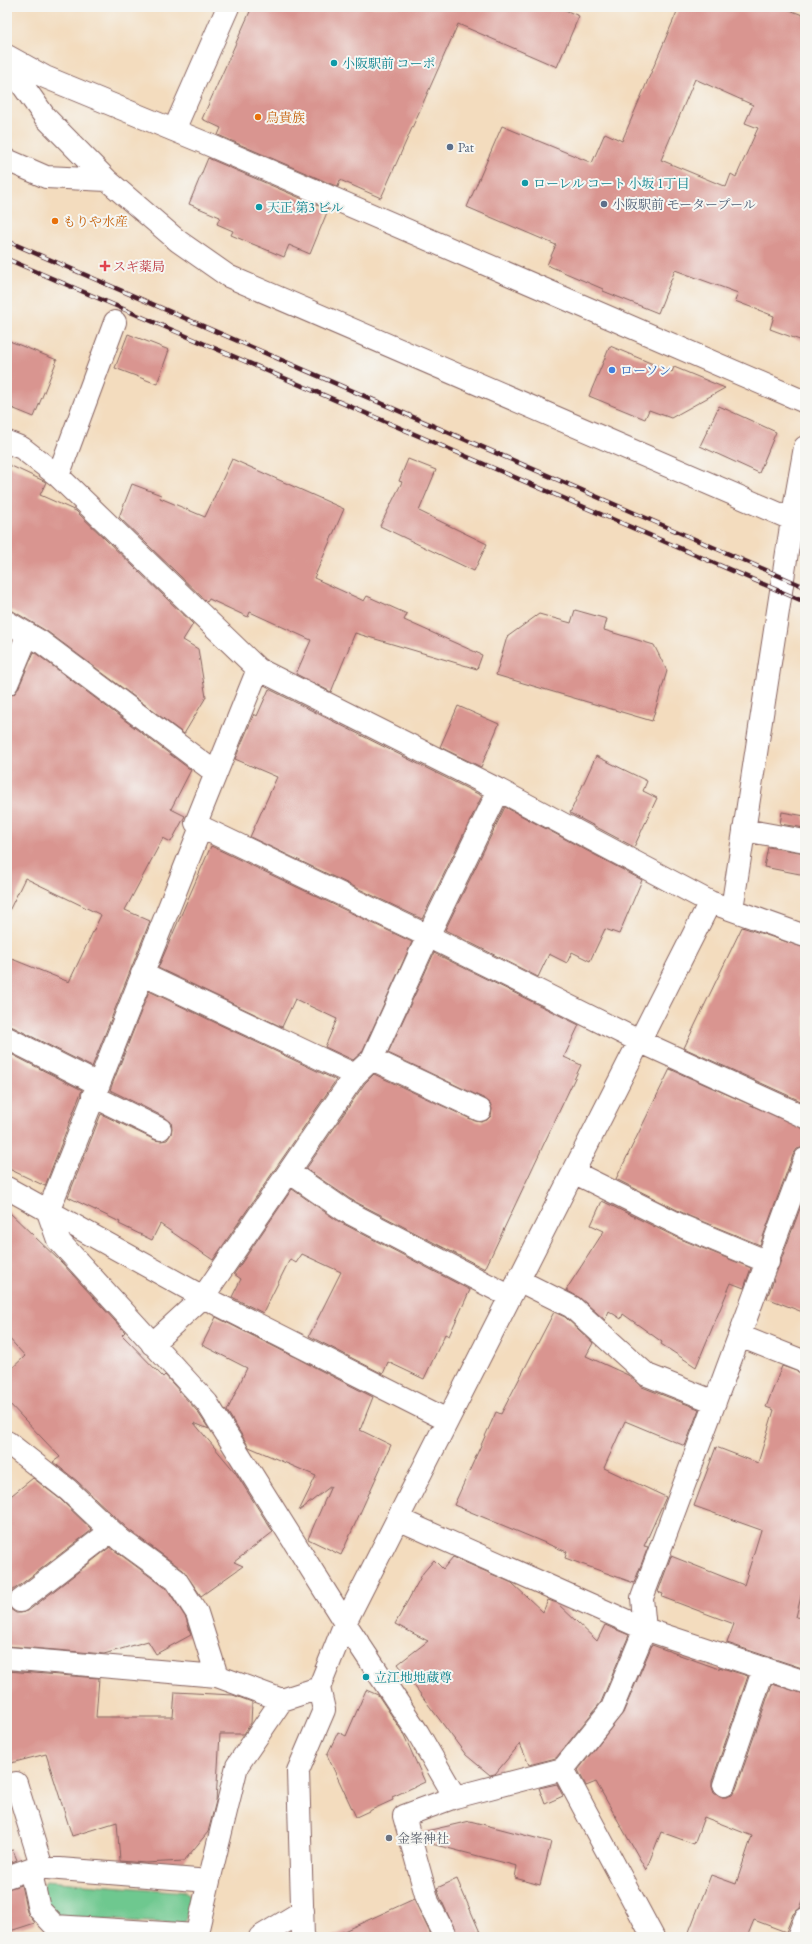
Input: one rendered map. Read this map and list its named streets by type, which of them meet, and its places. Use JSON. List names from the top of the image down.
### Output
{
  "places": {
    "other": [
      "小阪駅前 コーポ",
      "鳥貴族",
      "Pat",
      "ローレル コート 小坂 1丁目",
      "小阪駅前 モータープール",
      "天正 第3 ビル",
      "もりや水産",
      "ローソン",
      "立江地地蔵尊",
      "金峯神社"
    ],
    "health": ["スギ薬局"]
  }
}
